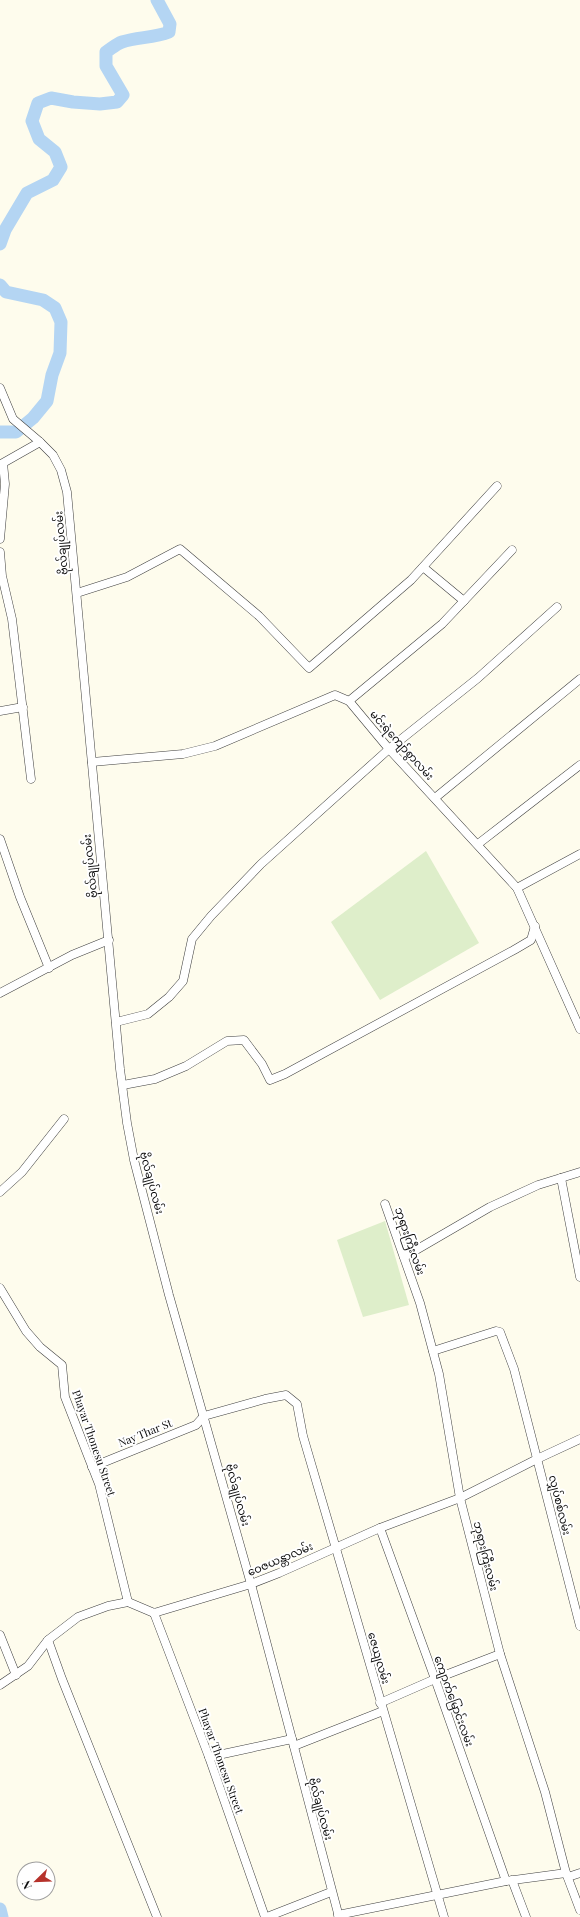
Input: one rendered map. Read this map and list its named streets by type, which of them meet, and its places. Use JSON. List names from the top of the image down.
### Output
{
  "streets": {
    "street": [
      "ဗိုလ်ချုပ်လမ်း",
      "မင်းရဲကျော်စွာလမ်း",
      "ဘုရားကြီးလမ်း",
      "Nay Thar St",
      "Phayar Thonesu Street",
      "လျှပ်စစ်လမ်း",
      "ဝေဇယန္တာလမ်း",
      "ဇေယျလမ်း",
      "ကျောက်မြောင်းလမ်း"
    ]
  },
  "crossings": [
    ["ဗိုလ်ချုပ်လမ်း", "Nay Thar St"],
    ["ဗိုလ်ချုပ်လမ်း", "ဝေဇယန္တာလမ်း"],
    ["ဗိုလ်ချုပ်လမ်း", "ဇေယျလမ်း"],
    ["ဘုရားကြီးလမ်း", "လျှပ်စစ်လမ်း"],
    ["ဘုရားကြီးလမ်း", "ဝေဇယန္တာလမ်း"],
    ["Nay Thar St", "Phayar Thonesu Street"],
    ["Nay Thar St", "ဇေယျလမ်း"],
    ["Phayar Thonesu Street", "ဝေဇယန္တာလမ်း"],
    ["လျှပ်စစ်လမ်း", "ဝေဇယန္တာလမ်း"],
    ["ဝေဇယန္တာလမ်း", "ဇေယျလမ်း"],
    ["ဝေဇယန္တာလမ်း", "ကျောက်မြောင်းလမ်း"]
  ],
  "north": "bottom left"
}
